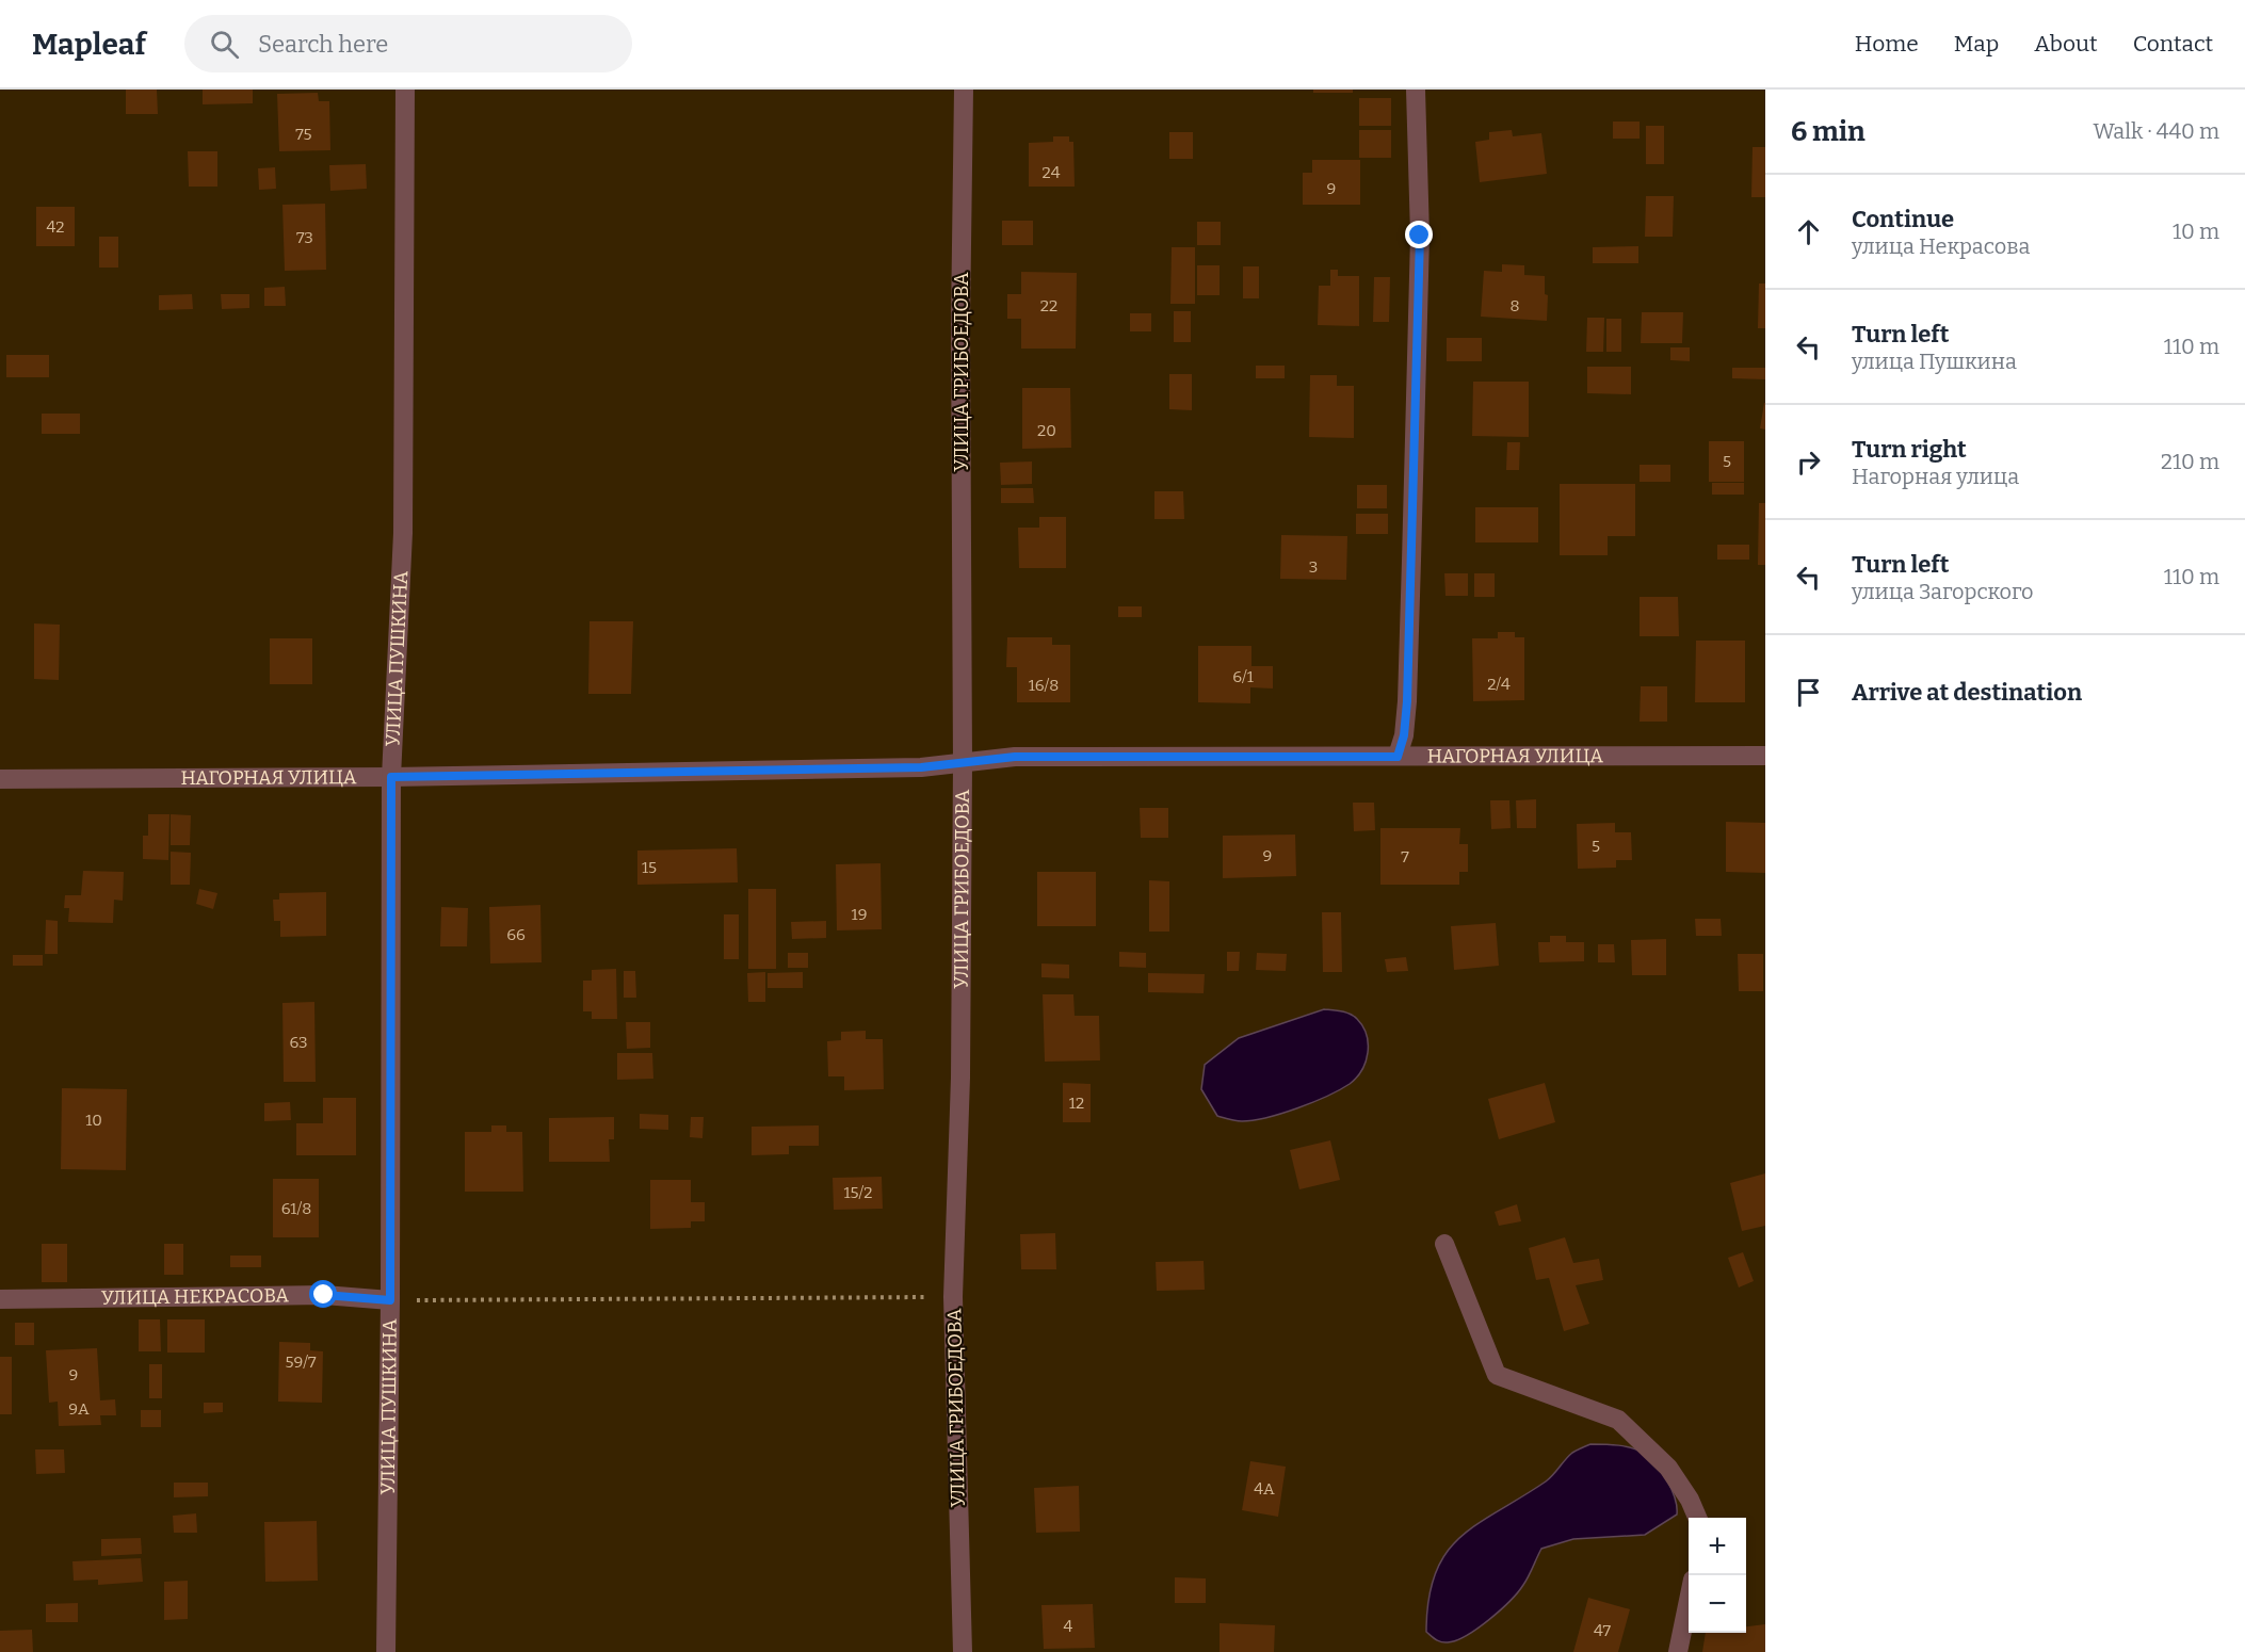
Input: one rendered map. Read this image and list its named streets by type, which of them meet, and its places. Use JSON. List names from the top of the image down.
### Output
{
  "streets": {
    "street": [
      "УЛИЦА ГРИБОЕДОВА",
      "УЛИЦА ПУШКИНА",
      "НАГОРНАЯ УЛИЦА",
      "УЛИЦА НЕКРАСОВА"
    ]
  },
  "crossings": [
    ["УЛИЦА ГРИБОЕДОВА", "НАГОРНАЯ УЛИЦА"],
    ["УЛИЦА ПУШКИНА", "НАГОРНАЯ УЛИЦА"],
    ["УЛИЦА ПУШКИНА", "УЛИЦА НЕКРАСОВА"]
  ],
  "house_numbers": [
    "75",
    "24",
    "9",
    "42",
    "73",
    "22",
    "8",
    "20",
    "5",
    "3",
    "6/1",
    "2/4",
    "16/8",
    "5",
    "9",
    "7",
    "15",
    "19",
    "66",
    "63",
    "12",
    "10",
    "15/2",
    "61/8",
    "59/7",
    "9",
    "9А",
    "4А",
    "4",
    "47"
  ],
  "page": {
    "header": "Mapleaf",
    "search": "Search here",
    "nav": [
      "Home",
      "Map",
      "About",
      "Contact"
    ],
    "heading": ["6 min", "Walk · 440 m"],
    "list": [
      ["Continue", "улица Некрасова", "10 m"],
      ["Turn left", "улица Пушкина", "110 m"],
      ["Turn right", "Нагорная улица", "210 m"],
      ["Turn left", "улица Загорского", "110 m"],
      "Arrive at destination"
    ],
    "map_buttons": ["+", "−"]
  }
}
